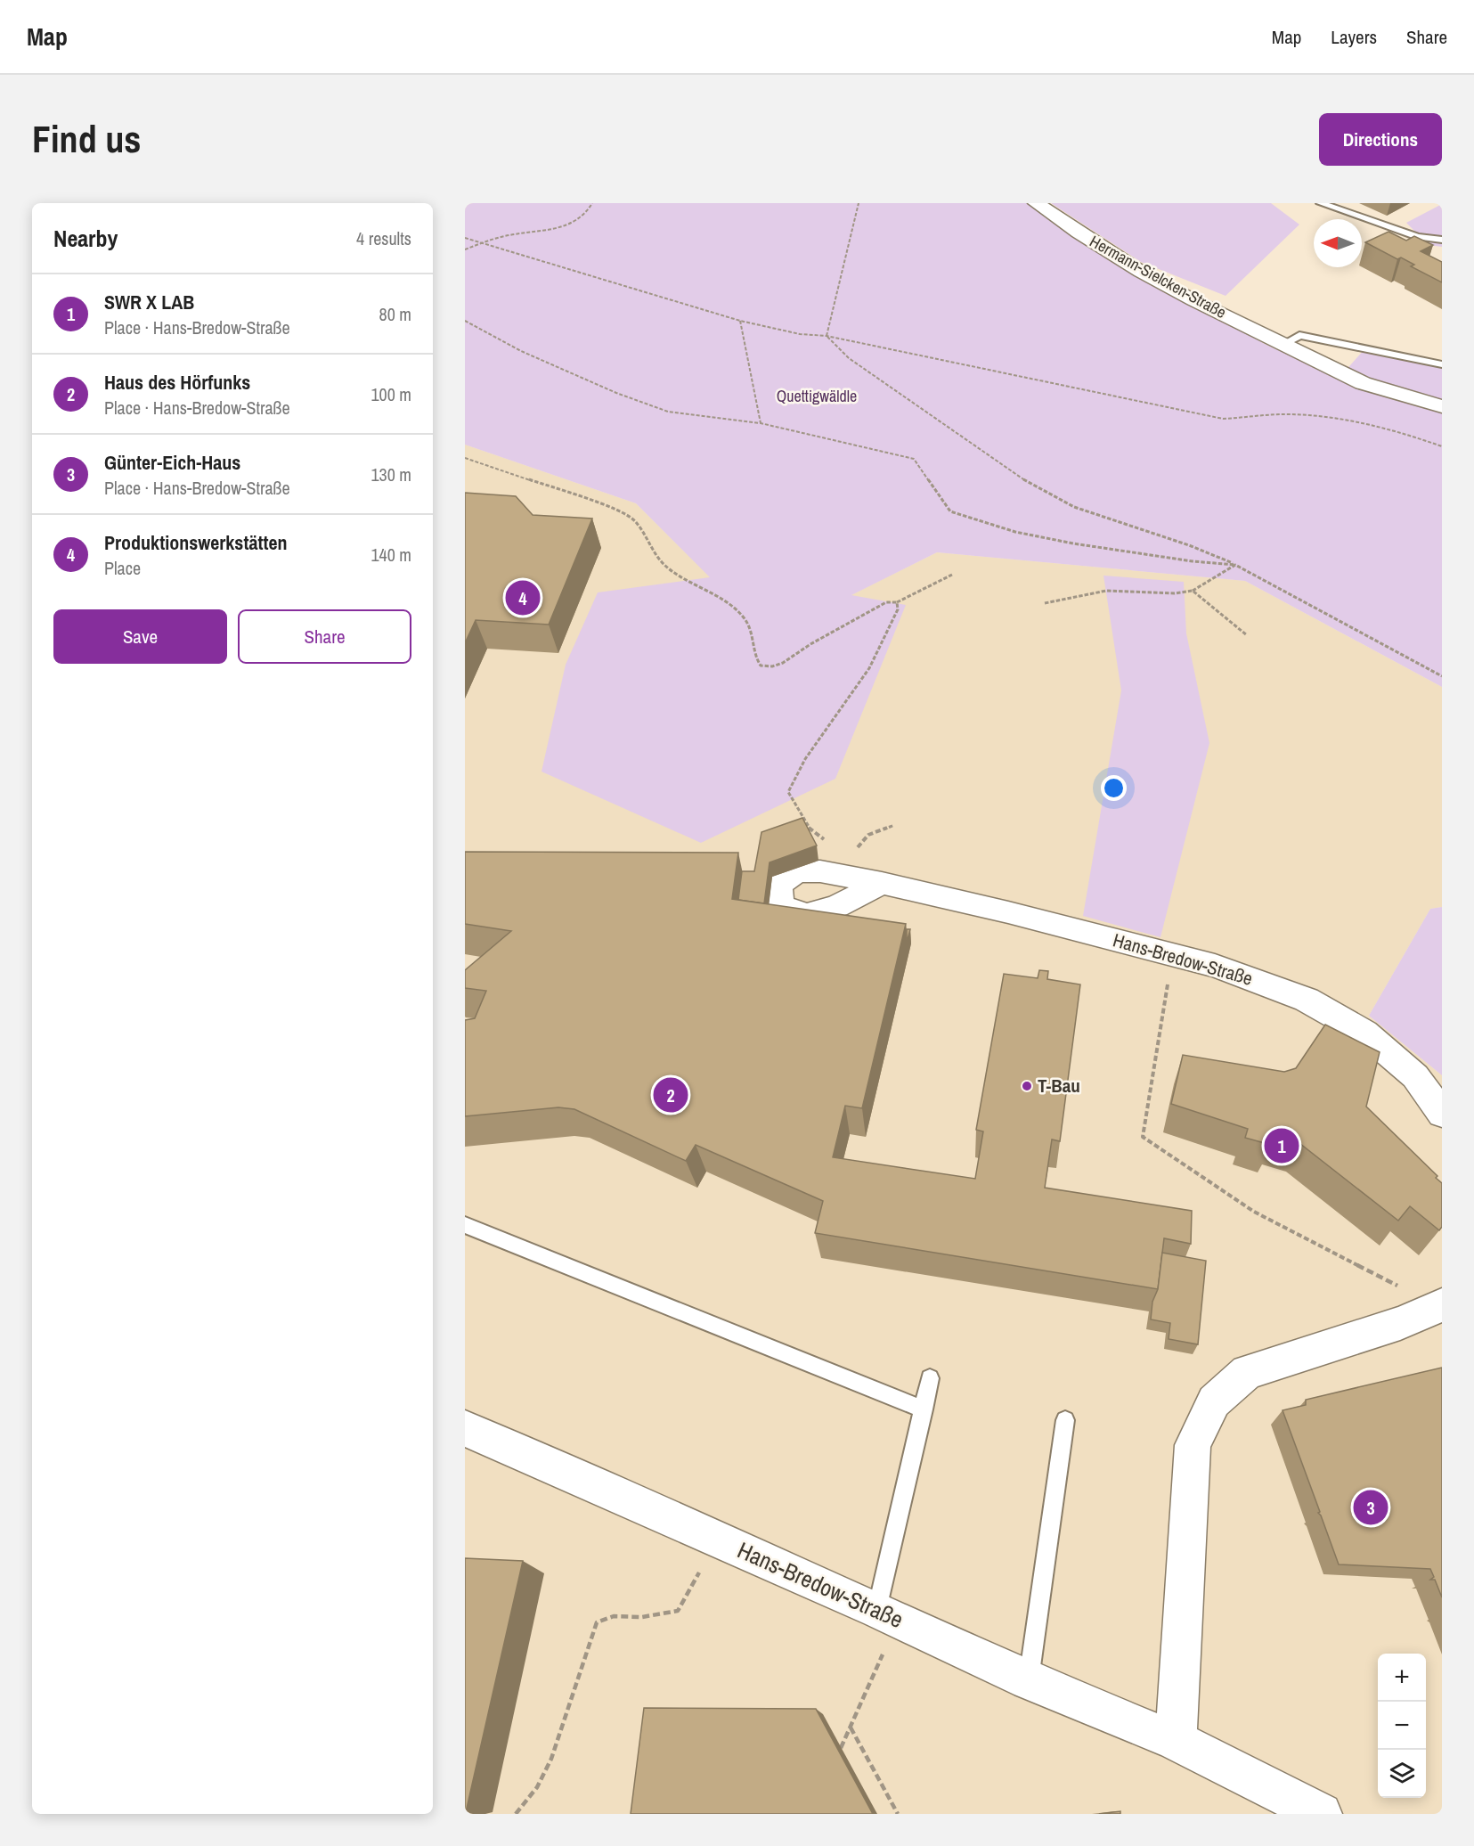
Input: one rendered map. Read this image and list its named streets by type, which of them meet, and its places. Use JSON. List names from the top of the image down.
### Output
{
  "streets": {
    "street": ["Hermann-Sielcken-Straße", "Hans-Bredow-Straße"]
  },
  "parks": ["Quettigwäldle"],
  "places": ["T-Bau"],
  "north": "left",
  "page": {
    "header": "Map",
    "nav": ["Map", "Layers", "Share"],
    "buttons": [
      "Directions",
      ["Save", "Share"]
    ],
    "title": "Find us",
    "heading": ["Nearby", "4 results"],
    "list": [
      {
        "mark": "1",
        "name": "SWR X LAB",
        "note": "Place · Hans-Bredow-Straße",
        "value": "80 m"
      },
      {
        "mark": "2",
        "name": "Haus des Hörfunks",
        "note": "Place · Hans-Bredow-Straße",
        "value": "100 m"
      },
      {
        "mark": "3",
        "name": "Günter-Eich-Haus",
        "note": "Place · Hans-Bredow-Straße",
        "value": "130 m"
      },
      {
        "mark": "4",
        "name": "Produktionswerkstätten",
        "note": "Place",
        "value": "140 m"
      }
    ],
    "pins": [
      "4",
      "2",
      "1",
      "3"
    ],
    "map_buttons": ["+", "−"]
  }
}
